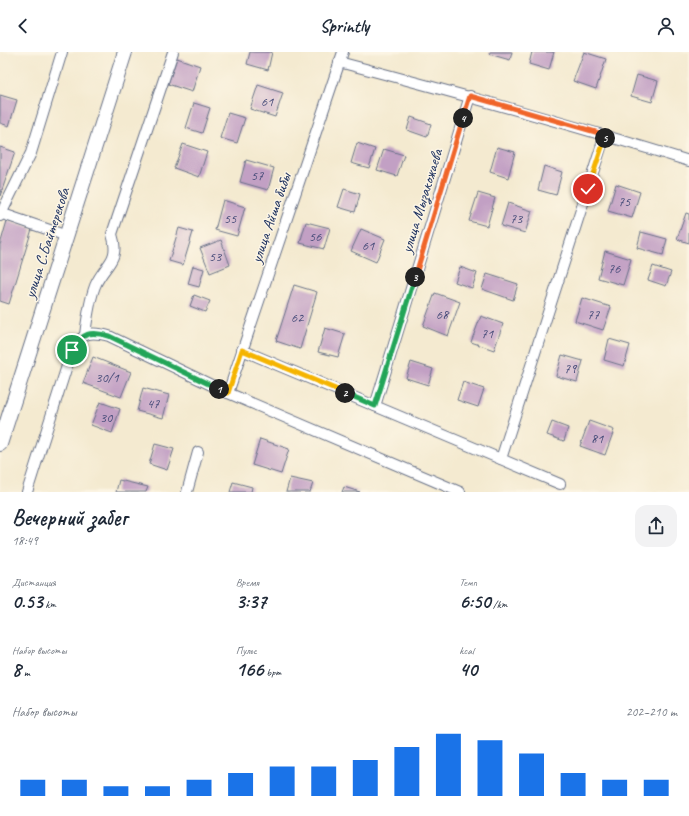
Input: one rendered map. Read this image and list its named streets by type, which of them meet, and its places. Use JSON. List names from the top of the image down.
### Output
{
  "streets": {
    "main road": ["улица С.Байтерекова"],
    "street": ["улица Мызакожаева", "улица Айша бибы"]
  },
  "house_numbers": [
    "61",
    "57",
    "75",
    "55",
    "73",
    "56",
    "61",
    "53",
    "76",
    "68",
    "77",
    "62",
    "71",
    "79",
    "30/1",
    "47",
    "30",
    "81"
  ],
  "page": {
    "header": "Sprintly",
    "pins": [
      "4",
      "5",
      "3",
      "1",
      "2"
    ],
    "heading": ["Вечерний забег", "18:49"],
    "stats": [
      ["Дистанция", "0.53 km"],
      ["Время", "3:37"],
      ["Темп", "6:50 /km"],
      ["Набор высоты", "8 m"],
      ["Пульс", "166 bpm"],
      ["kcal", "40"]
    ],
    "chart": ["Набор высоты", "202–210 m"]
  }
}
